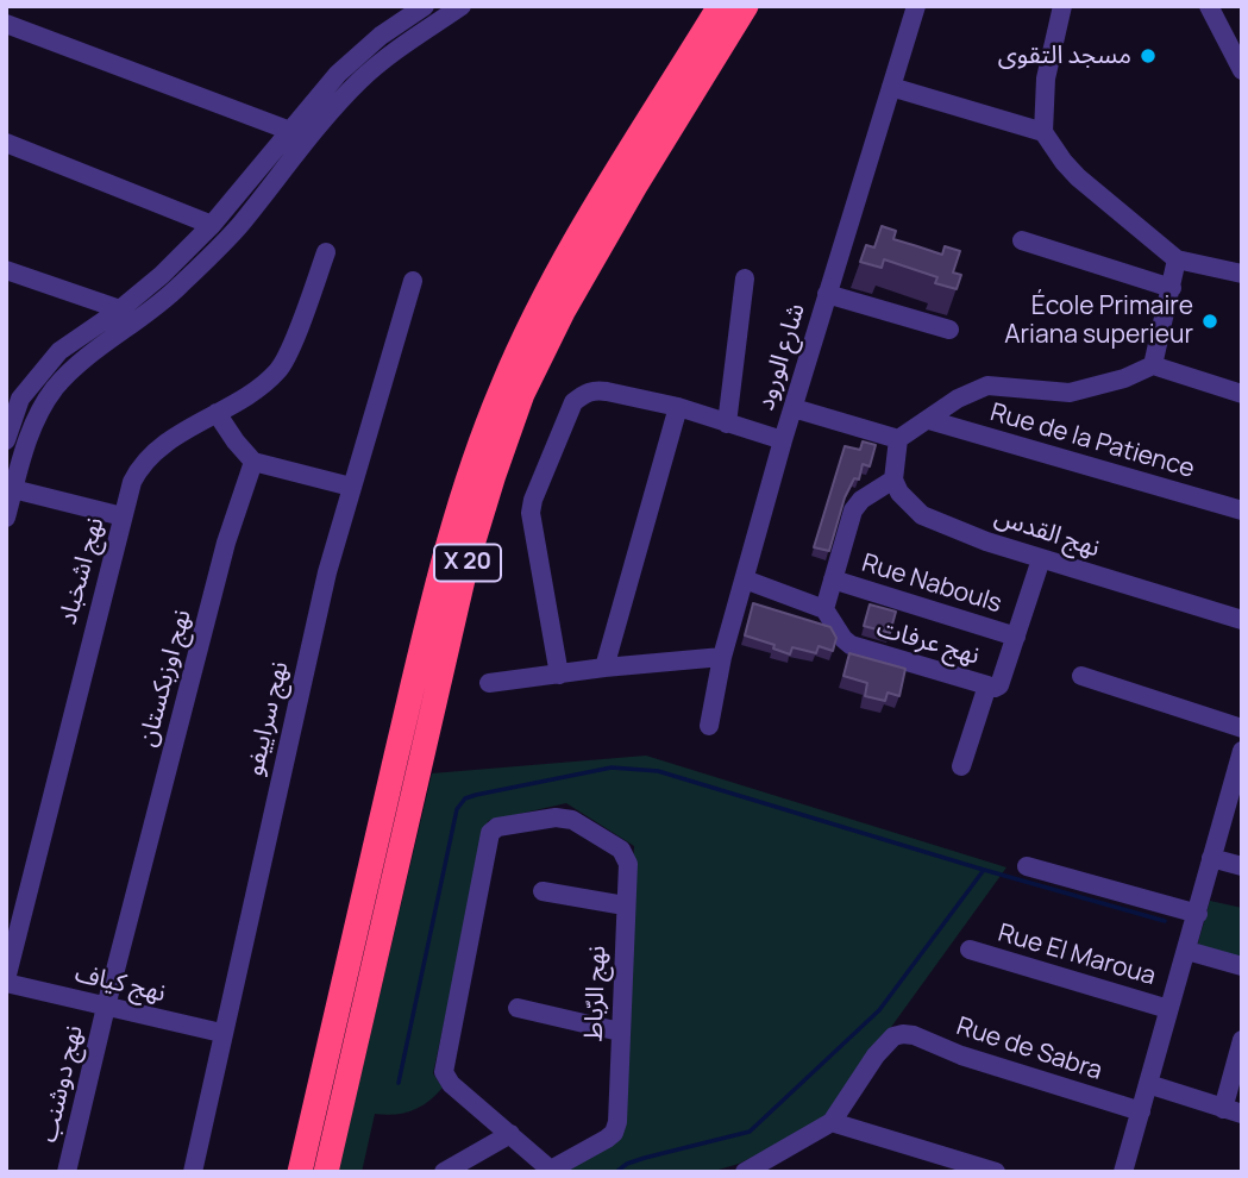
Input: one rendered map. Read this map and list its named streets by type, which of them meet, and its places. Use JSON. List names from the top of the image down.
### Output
{
  "streets": {
    "highway": ["X 20"],
    "street": [
      "شارع الورود",
      "Rue de la Patience",
      "نهج القدس",
      "نهج اشخباد",
      "Rue Nabouls",
      "نهج عرفات",
      "نهج اوزبكستان",
      "نهج سراييفو",
      "Rue El Maroua",
      "نهج كياف",
      "نهج الرّباط",
      "Rue de Sabra",
      "نهج دوشنب"
    ]
  },
  "crossings": [
    ["نهج اشخباد", "نهج كياف"],
    ["نهج اوزبكستان", "نهج كياف"],
    ["نهج اوزبكستان", "نهج دوشنب"],
    ["نهج سراييفو", "نهج كياف"],
    ["نهج كياف", "نهج دوشنب"]
  ],
  "places": ["مسجد التقوى", "École Primaire Ariana superieur"]
}
